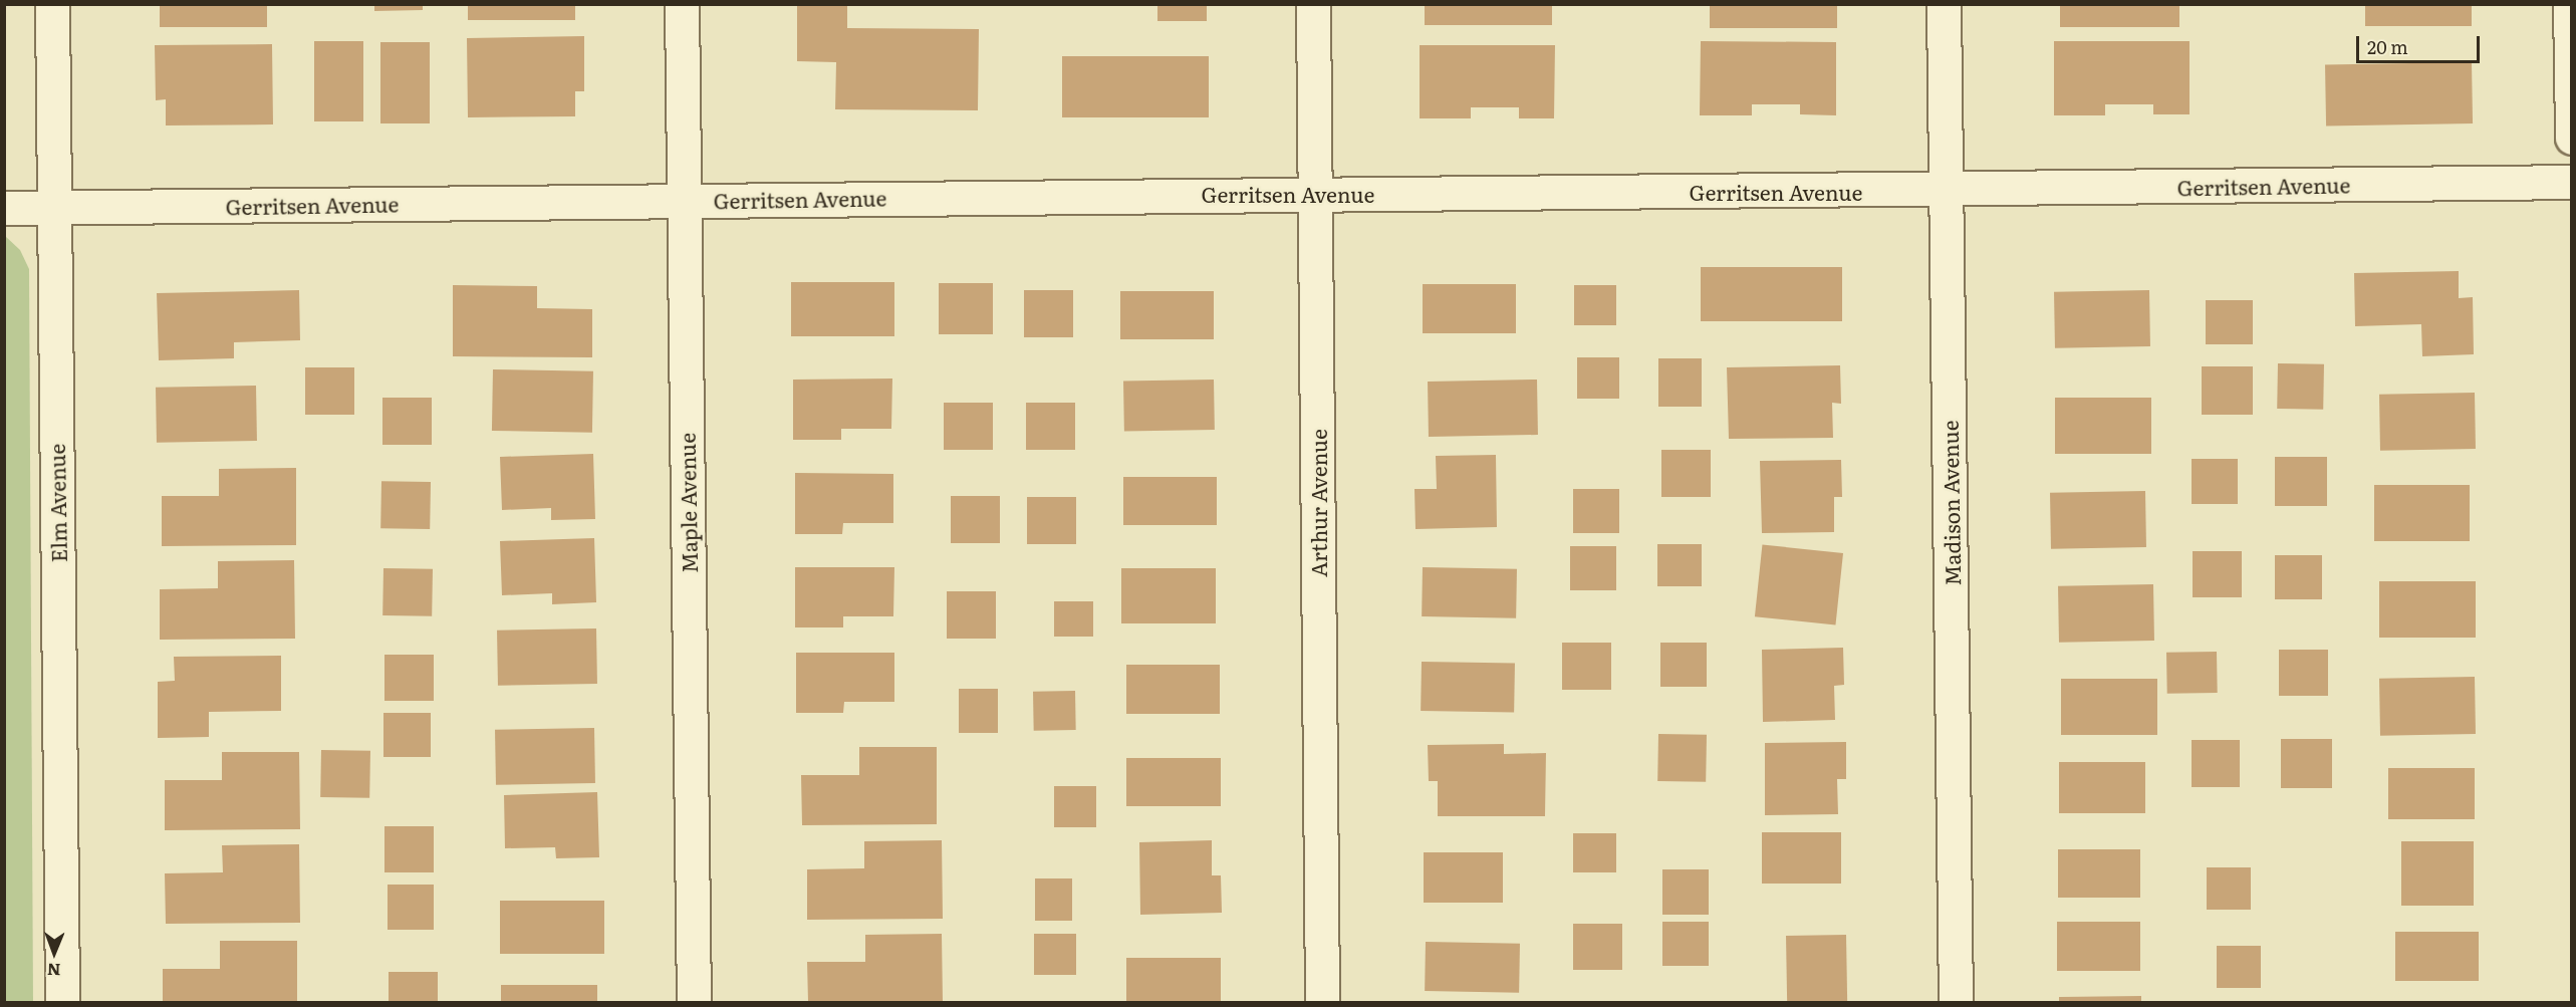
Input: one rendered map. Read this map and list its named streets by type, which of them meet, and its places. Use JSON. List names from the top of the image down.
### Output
{
  "streets": {
    "street": [
      "Gerritsen Avenue",
      "Elm Avenue",
      "Maple Avenue",
      "Arthur Avenue",
      "Madison Avenue"
    ]
  },
  "crossings": [
    ["Gerritsen Avenue", "Elm Avenue"],
    ["Gerritsen Avenue", "Maple Avenue"],
    ["Gerritsen Avenue", "Arthur Avenue"],
    ["Gerritsen Avenue", "Madison Avenue"]
  ],
  "scale_bar": "20 m",
  "north": "bottom"
}
